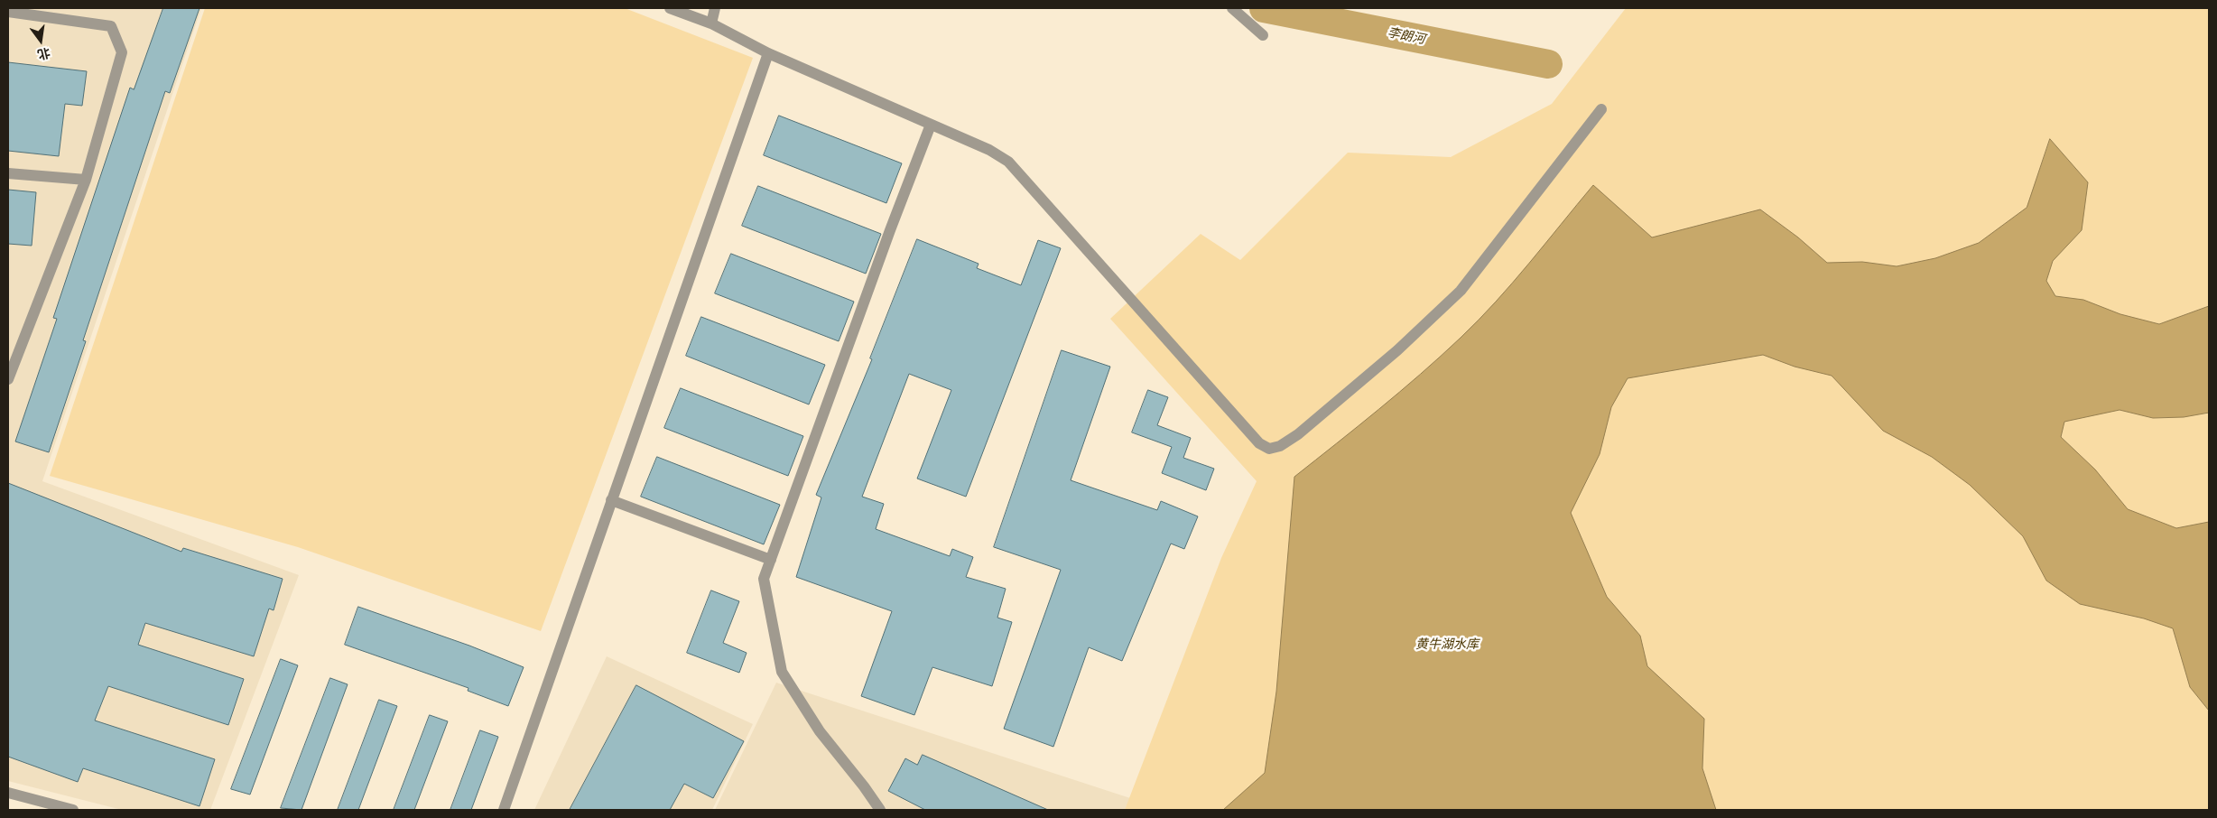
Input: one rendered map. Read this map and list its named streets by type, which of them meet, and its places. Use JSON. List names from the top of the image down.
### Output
{
  "water": ["李朗河", "黄牛湖水库"],
  "north": "bottom"
}
